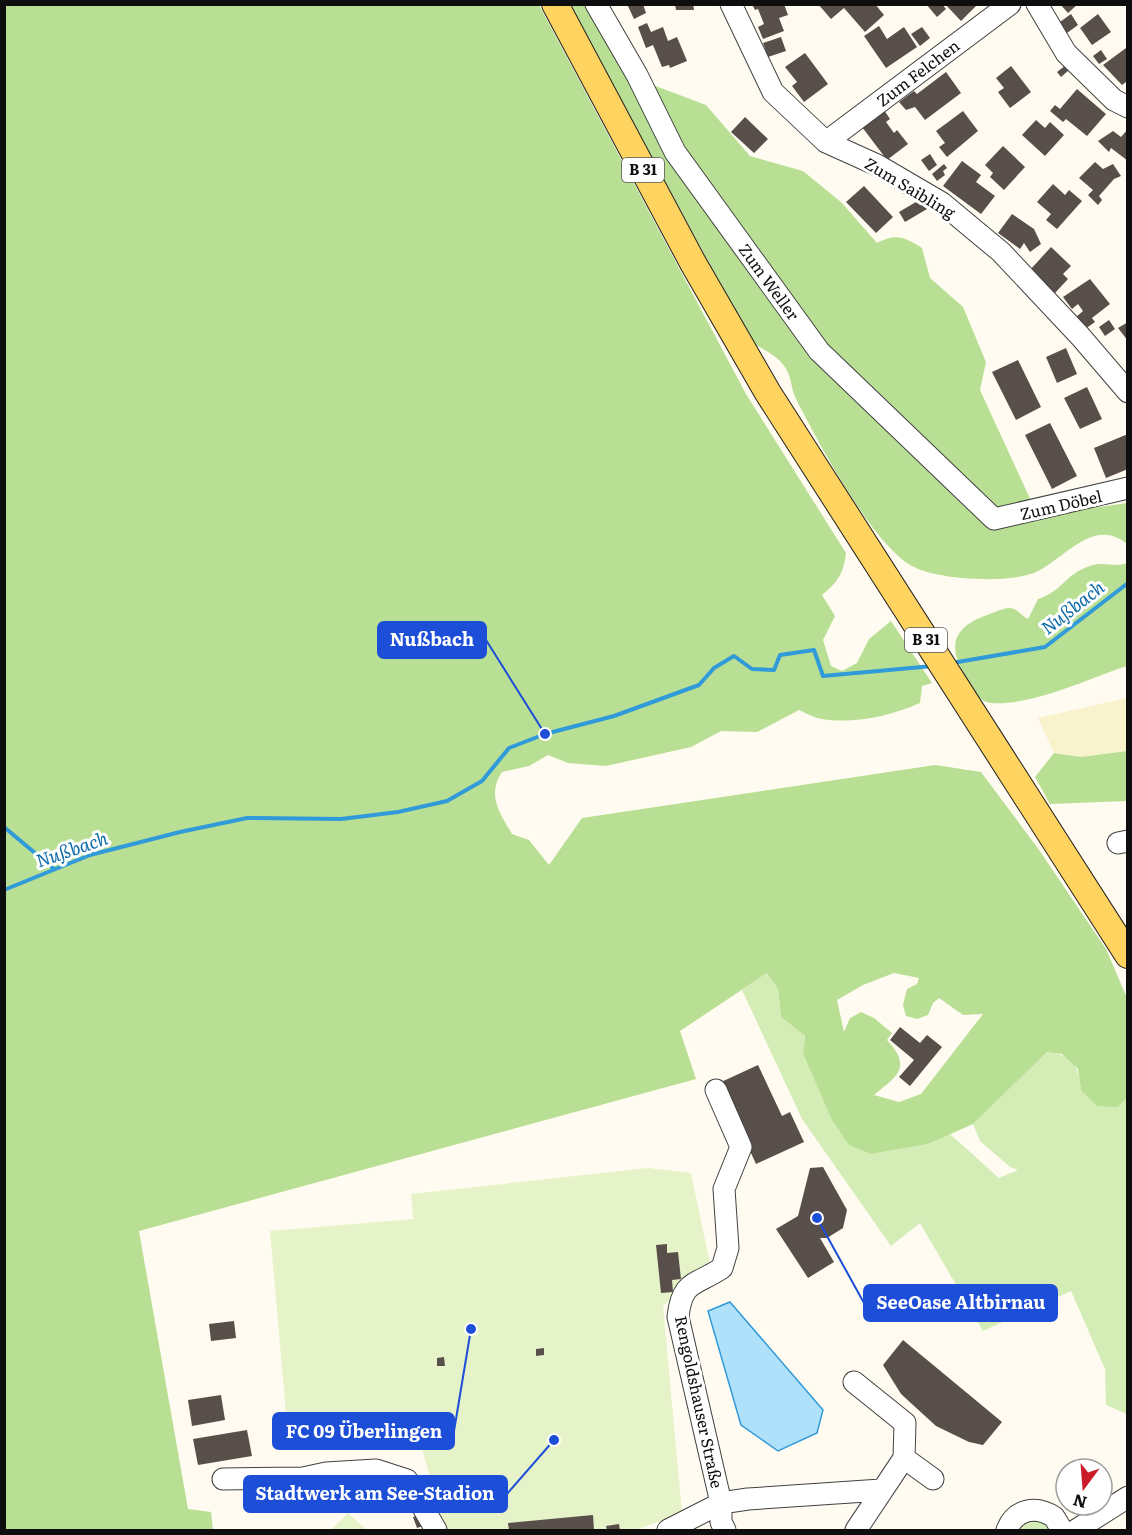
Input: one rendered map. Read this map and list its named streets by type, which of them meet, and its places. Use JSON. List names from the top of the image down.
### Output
{
  "streets": {
    "main road": ["B 31"],
    "street": [
      "Zum Felchen",
      "Zum Saibling",
      "Zum Weller",
      "Zum Döbel",
      "Rengoldshauser Straße"
    ]
  },
  "crossings": [
    ["Zum Felchen", "Zum Saibling"],
    ["Zum Weller", "Zum Döbel"]
  ],
  "water": ["Nußbach"],
  "places": [
    "Nußbach",
    "SeeOase Altbirnau",
    "FC 09 Überlingen",
    "Stadtwerk am See-Stadion"
  ],
  "north": "bottom"
}
